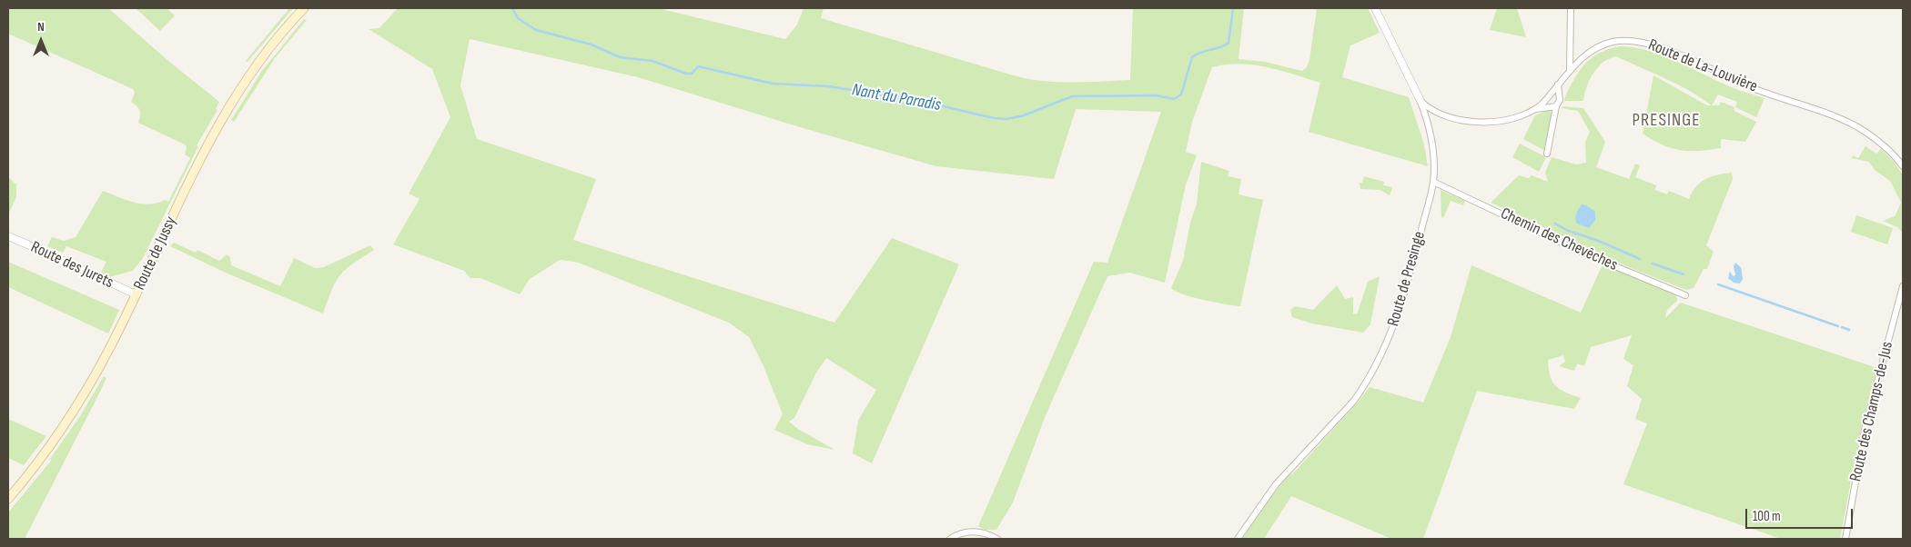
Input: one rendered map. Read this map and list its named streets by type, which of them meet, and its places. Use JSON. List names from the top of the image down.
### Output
{
  "streets": {
    "main road": ["Route de Jussy"],
    "street": [
      "Route de La-Louvière",
      "Chemin des Chevêches",
      "Route des Jurets",
      "Route de Presinge",
      "Route des Champs-de-Jus"
    ]
  },
  "crossings": [
    ["Route de La-Louvière", "Route de Presinge"],
    ["Chemin des Chevêches", "Route de Presinge"],
    ["Route de Jussy", "Route des Jurets"]
  ],
  "districts": ["PRESINGE"],
  "water": ["Nant du Paradis"],
  "scale_bar": "100 m",
  "north": "top"
}
